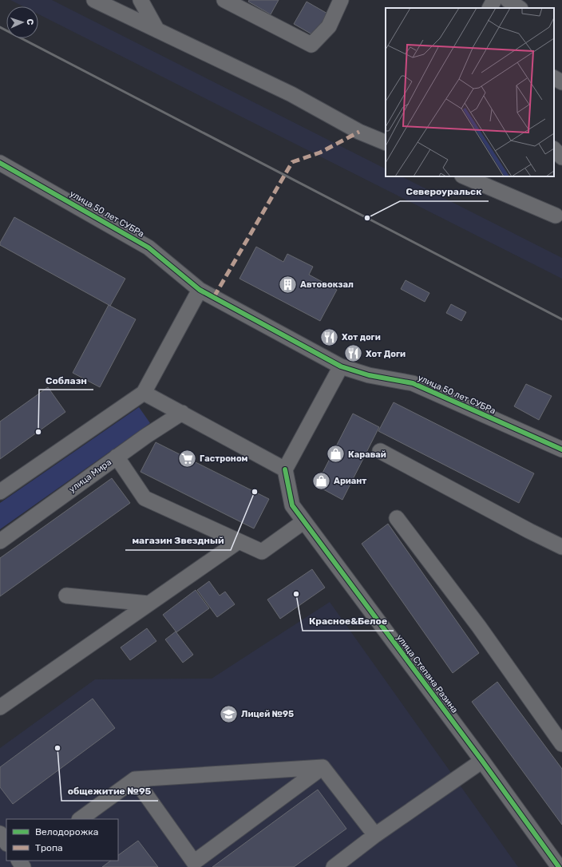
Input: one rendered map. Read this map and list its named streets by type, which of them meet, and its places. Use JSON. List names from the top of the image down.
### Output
{
  "streets": {
    "street": ["улица 50 лет СУБРа", "улица Мира", "улица Степана Разина"]
  },
  "places": {
    "other": [
      "Североуральск",
      "Соблазн",
      "магазин Звездный",
      "Красное&Белое",
      "общежитие №95"
    ],
    "building": ["Автовокзал"],
    "restaurant": ["Хот доги", "Хот Доги"],
    "shop": ["Каравай", "Ариант"],
    "supermarket": ["Гастроном"],
    "school or university": ["Лицей №95"]
  },
  "legend": ["Велодорожка", "Тропа"],
  "north": "right"
}
